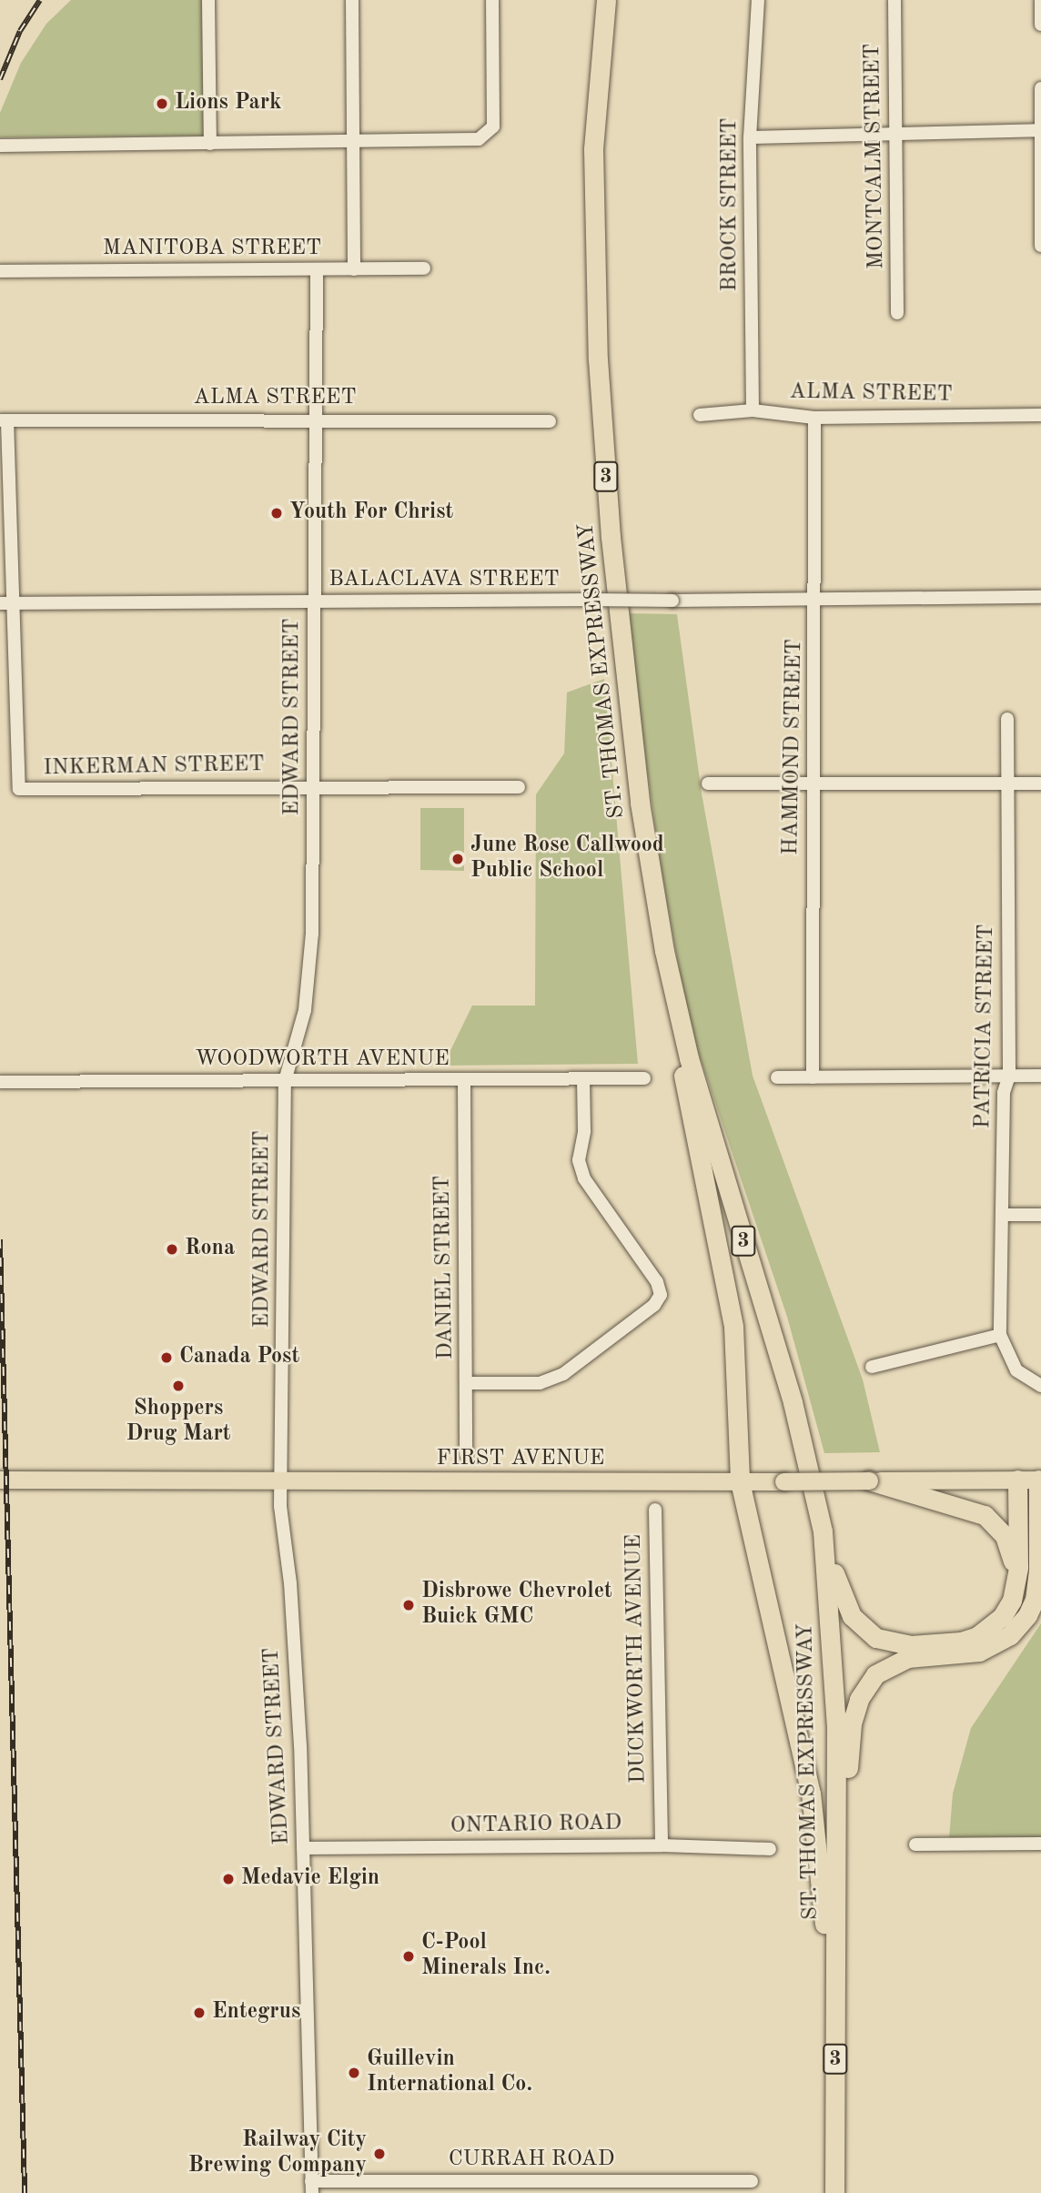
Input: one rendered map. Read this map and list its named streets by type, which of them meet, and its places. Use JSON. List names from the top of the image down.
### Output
{
  "streets": {
    "highway": ["3", "ST. THOMAS EXPRESSWAY"],
    "main road": ["FIRST AVENUE"],
    "street": [
      "MONTCALM STREET",
      "BROCK STREET",
      "MANITOBA STREET",
      "ALMA STREET",
      "BALACLAVA STREET",
      "EDWARD STREET",
      "HAMMOND STREET",
      "INKERMAN STREET",
      "PATRICIA STREET",
      "WOODWORTH AVENUE",
      "DANIEL STREET",
      "DUCKWORTH AVENUE",
      "ONTARIO ROAD",
      "CURRAH ROAD"
    ]
  },
  "crossings": [
    ["BROCK STREET", "ALMA STREET"],
    ["MANITOBA STREET", "EDWARD STREET"],
    ["ALMA STREET", "EDWARD STREET"],
    ["ALMA STREET", "HAMMOND STREET"],
    ["BALACLAVA STREET", "EDWARD STREET"],
    ["BALACLAVA STREET", "HAMMOND STREET"],
    ["BALACLAVA STREET", "INKERMAN STREET"],
    ["EDWARD STREET", "INKERMAN STREET"],
    ["EDWARD STREET", "WOODWORTH AVENUE"],
    ["EDWARD STREET", "FIRST AVENUE"],
    ["EDWARD STREET", "ONTARIO ROAD"],
    ["EDWARD STREET", "CURRAH ROAD"],
    ["WOODWORTH AVENUE", "DANIEL STREET"],
    ["DUCKWORTH AVENUE", "ONTARIO ROAD"]
  ],
  "places": [
    "Lions Park",
    "Youth For Christ",
    "June Rose Callwood Public School",
    "Rona",
    "Canada Post",
    "Shoppers Drug Mart",
    "Disbrowe Chevrolet Buick GMC",
    "Medavie Elgin",
    "C-Pool Minerals Inc.",
    "Entegrus",
    "Guillevin International Co.",
    "Railway City Brewing Company"
  ]
}
